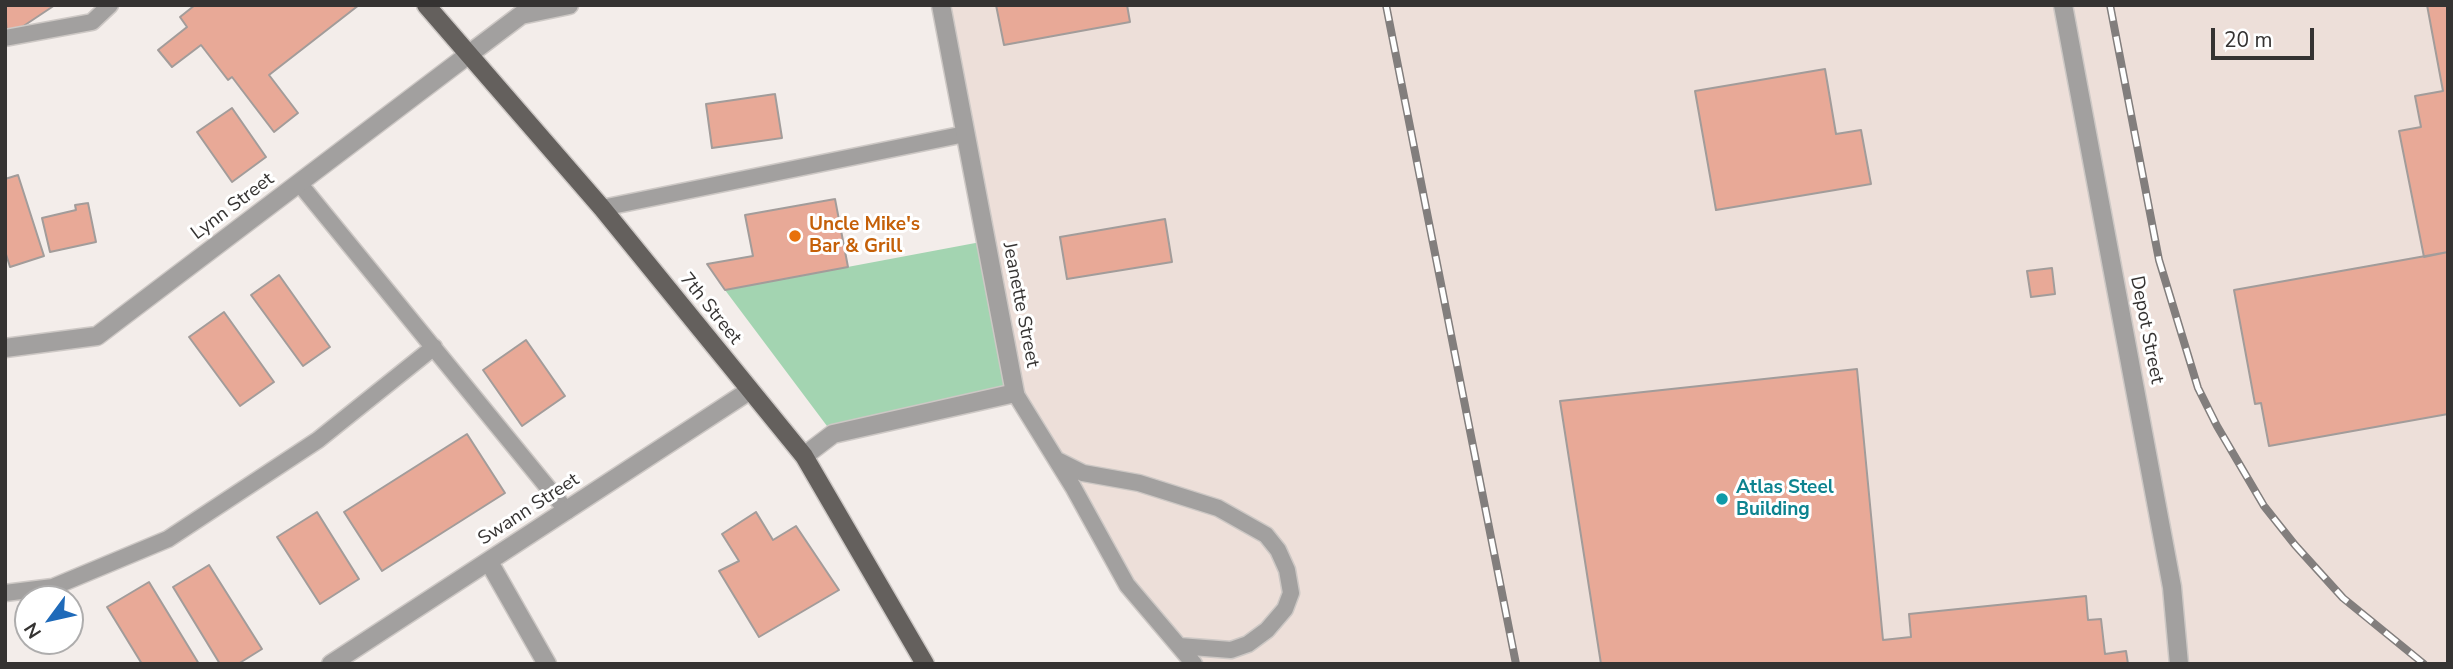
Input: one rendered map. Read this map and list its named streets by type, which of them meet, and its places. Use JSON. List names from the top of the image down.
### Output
{
  "streets": {
    "main road": ["7th Street"],
    "street": [
      "Lynn Street",
      "Jeanette Street",
      "Depot Street",
      "Swann Street"
    ]
  },
  "crossings": [
    ["Lynn Street", "7th Street"],
    ["Jeanette Street", "7th Street"],
    ["7th Street", "Swann Street"]
  ],
  "places": ["Uncle Mike's Bar & Grill", "Atlas Steel Building"],
  "scale_bar": "20 m",
  "north": "bottom left"
}
